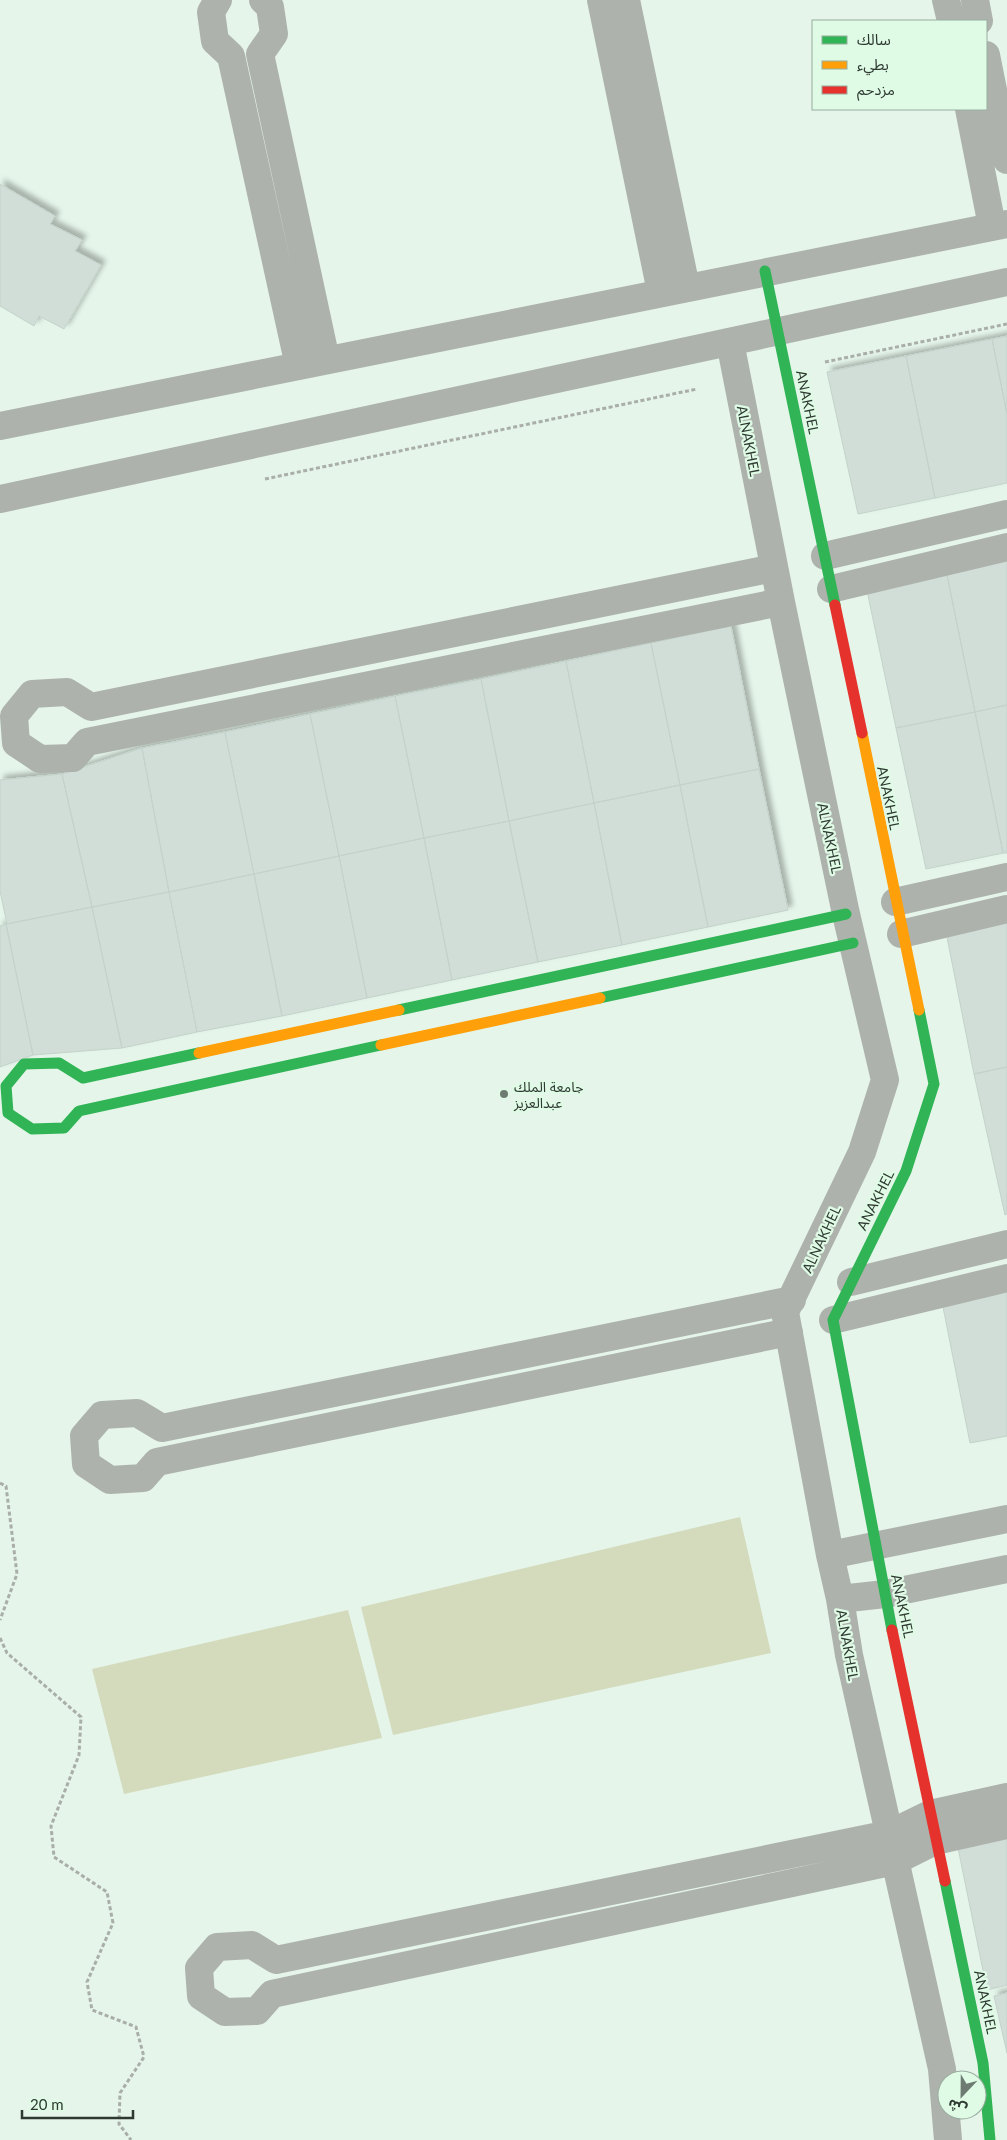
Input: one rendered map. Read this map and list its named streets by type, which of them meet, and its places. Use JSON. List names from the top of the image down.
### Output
{
  "streets": {
    "street": ["ANAKHEL", "ALNAKHEL"]
  },
  "places": ["جامعة الملك عبدالعزيز"],
  "legend": ["سالك", "بطيء", "مزدحم"],
  "scale_bar": "20 m",
  "north": "bottom"
}
